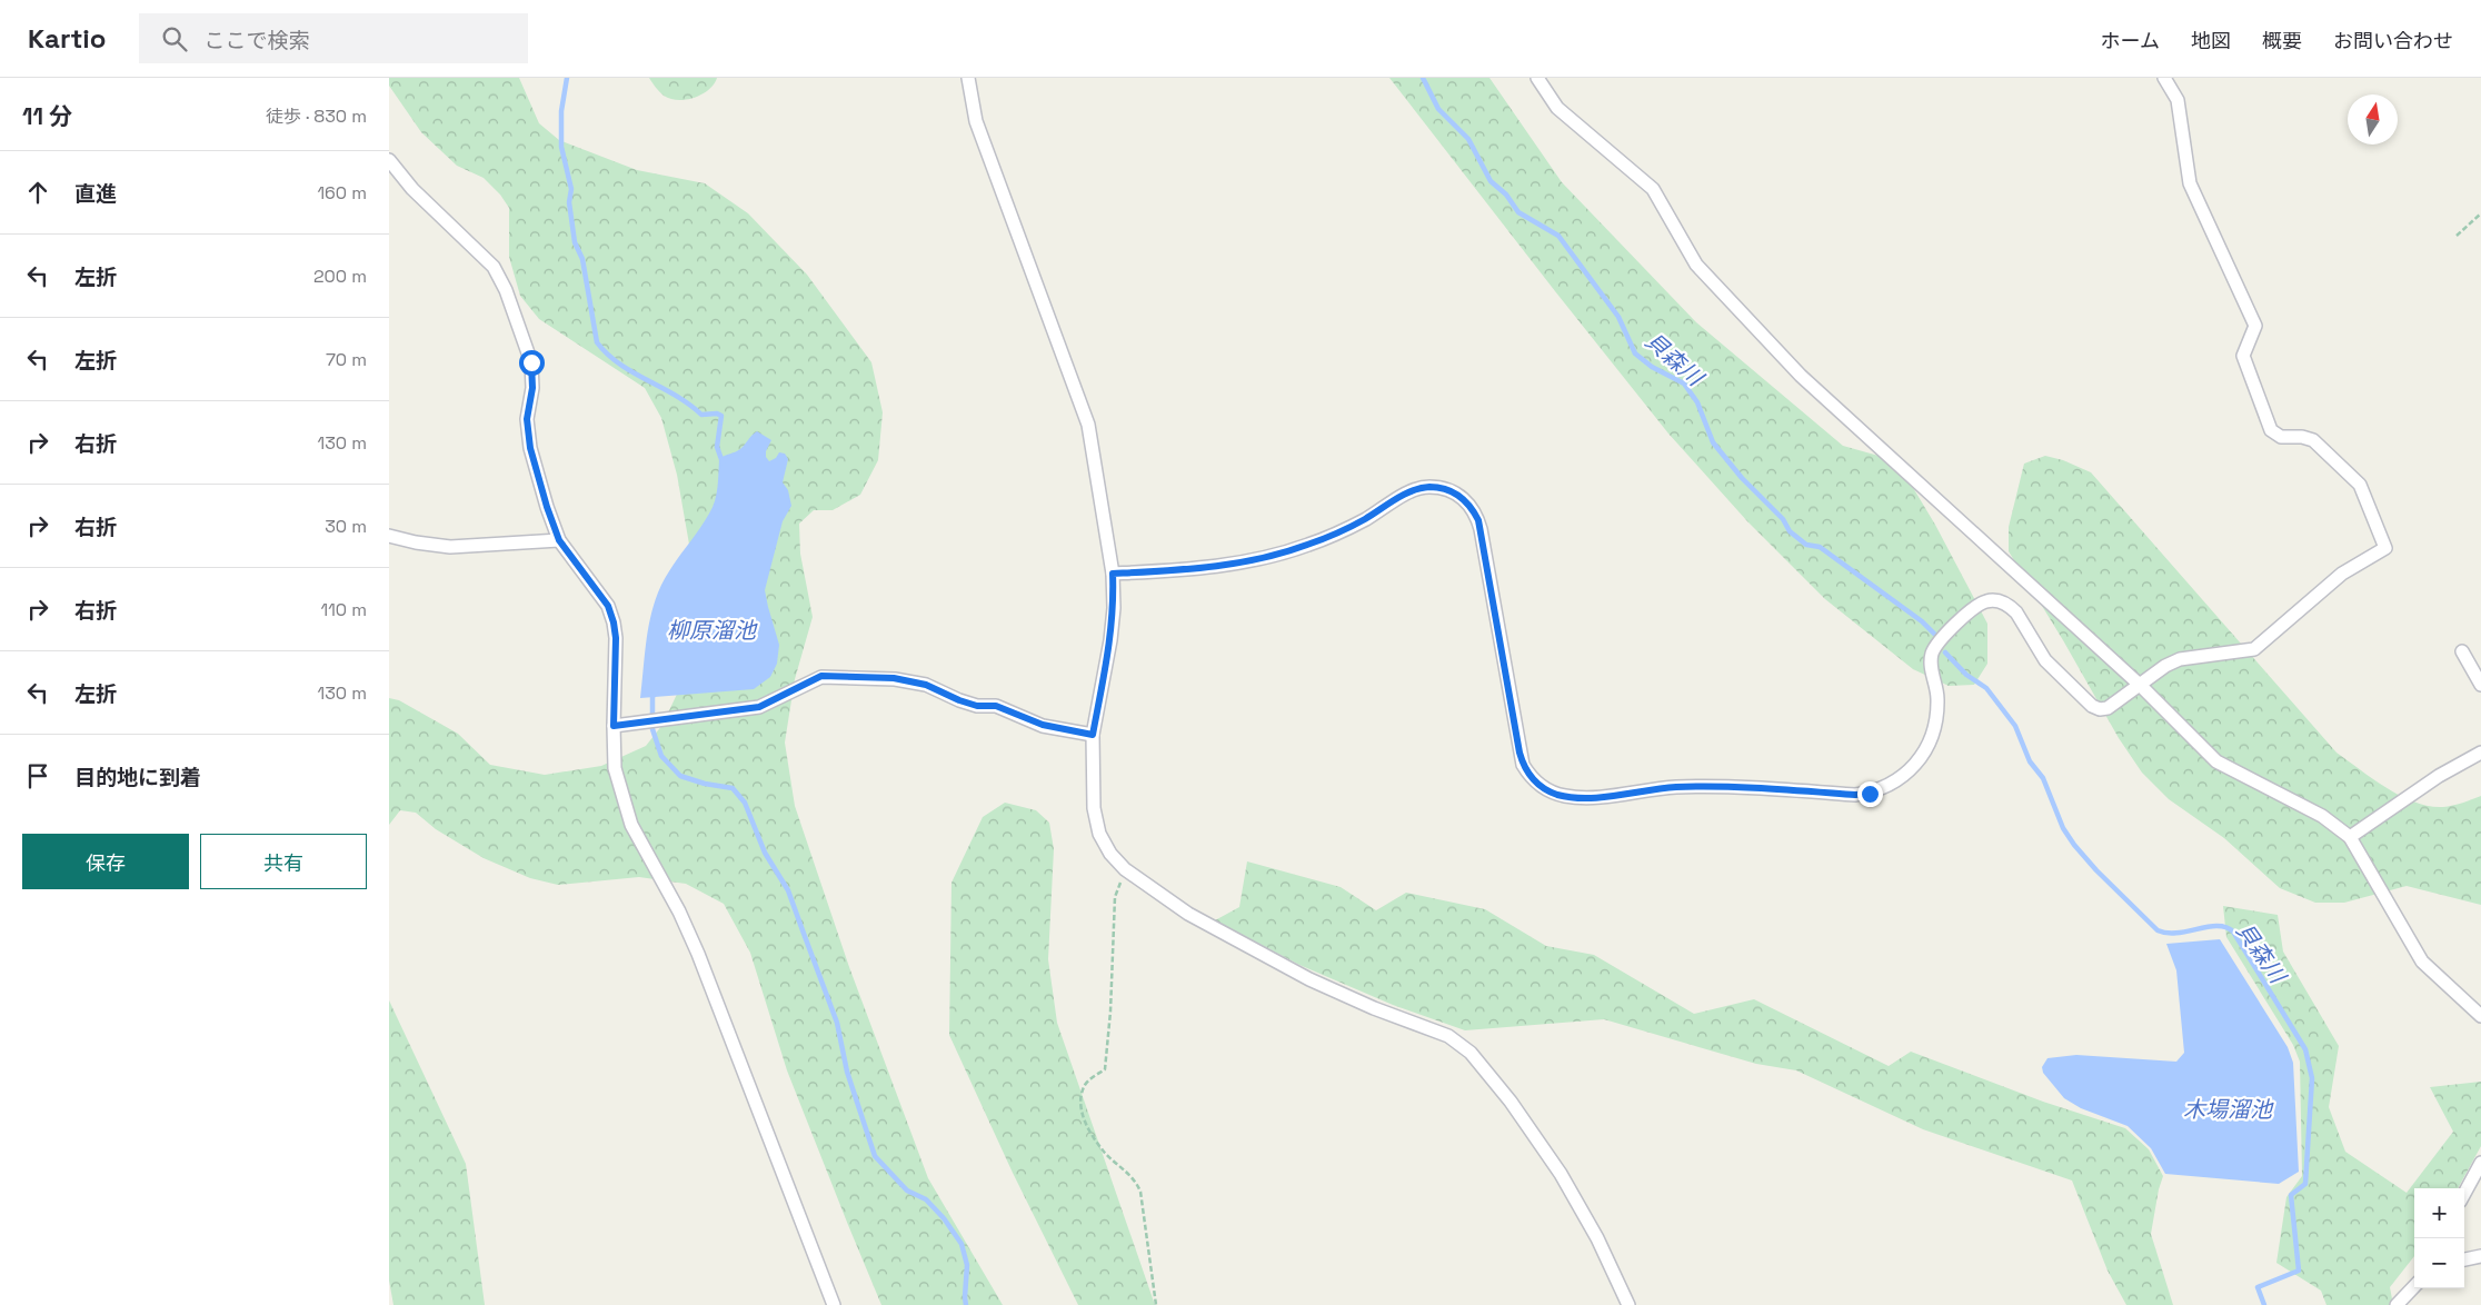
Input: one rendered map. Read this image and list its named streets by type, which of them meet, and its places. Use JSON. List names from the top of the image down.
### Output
{
  "water": ["貝森川", "柳原溜池", "木場溜池"],
  "north": "top",
  "page": {
    "header": "Kartio",
    "search": "ここで検索",
    "nav": [
      "ホーム",
      "地図",
      "概要",
      "お問い合わせ"
    ],
    "heading": ["11 分", "徒歩 · 830 m"],
    "list": [
      ["直進", "160 m"],
      ["左折", "200 m"],
      ["左折", "70 m"],
      ["右折", "130 m"],
      ["右折", "30 m"],
      ["右折", "110 m"],
      ["左折", "130 m"],
      "目的地に到着"
    ],
    "buttons": ["保存", "共有"],
    "map_buttons": ["+", "−"]
  }
}
